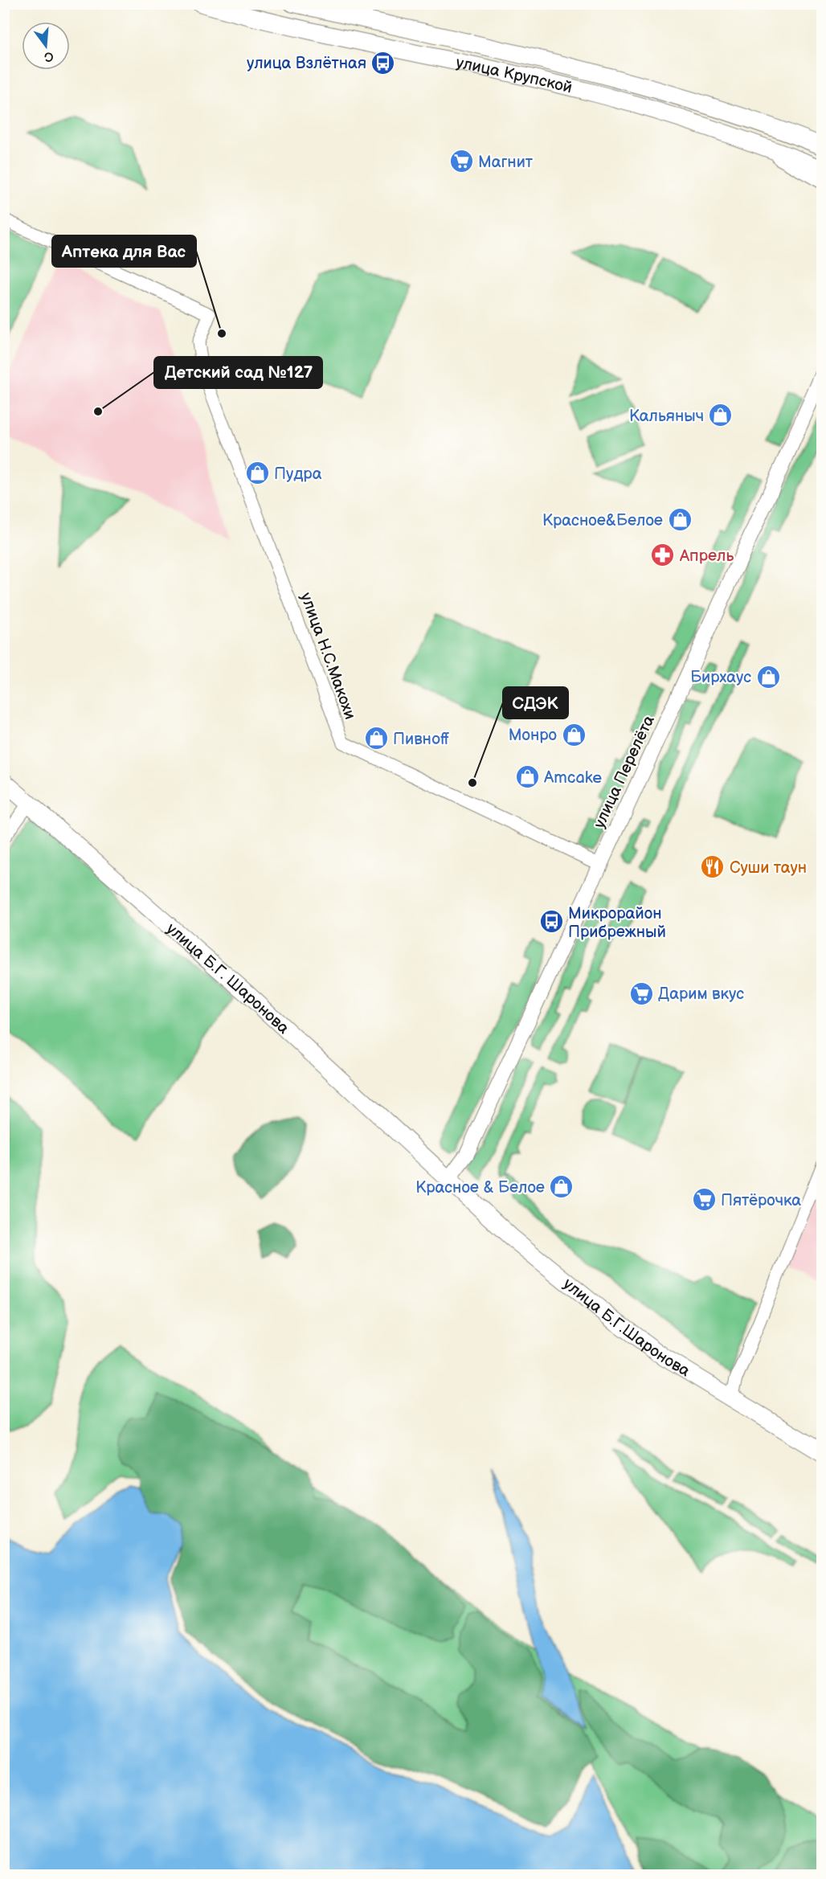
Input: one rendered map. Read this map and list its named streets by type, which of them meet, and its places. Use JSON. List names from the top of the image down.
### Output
{
  "streets": {
    "main road": ["улица Крупской", "улица Б.Г. Шаронова", "улица Б.Г.Шаронова"],
    "street": ["улица Н.С.Макохи", "улица Перелёта"]
  },
  "crossings": [
    ["улица Н.С.Макохи", "улица Перелёта"],
    ["улица Перелёта", "улица Б.Г. Шаронова"],
    ["улица Перелёта", "улица Б.Г.Шаронова"],
    ["улица Б.Г. Шаронова", "улица Б.Г.Шаронова"]
  ],
  "places": {
    "bus stop": ["улица Взлётная", "Микрорайон Прибрежный"],
    "supermarket": ["Магнит", "Дарим вкус", "Пятёрочка"],
    "other": ["Аптека для Вас", "Детский сад №127", "СДЭК"],
    "shop": [
      "Кальяныч",
      "Пудра",
      "Красное&Белое",
      "Бирхаус",
      "Монро",
      "Пивнoff",
      "Amcake",
      "Красное & Белое"
    ],
    "pharmacy": ["Апрель"],
    "restaurant": ["Суши таун"]
  },
  "north": "bottom"
}
